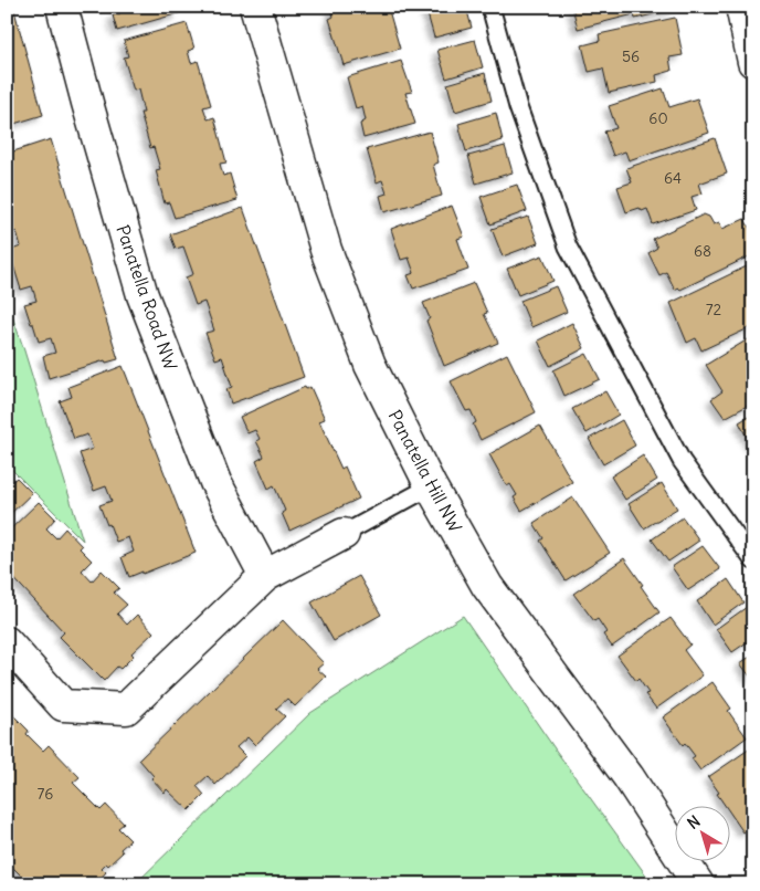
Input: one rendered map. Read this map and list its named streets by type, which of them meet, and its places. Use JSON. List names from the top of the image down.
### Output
{
  "streets": {
    "street": ["Panatella Road NW", "Panatella Hill NW"]
  },
  "house_numbers": [
    "56",
    "60",
    "64",
    "68",
    "72",
    "76"
  ],
  "north": "top left"
}
